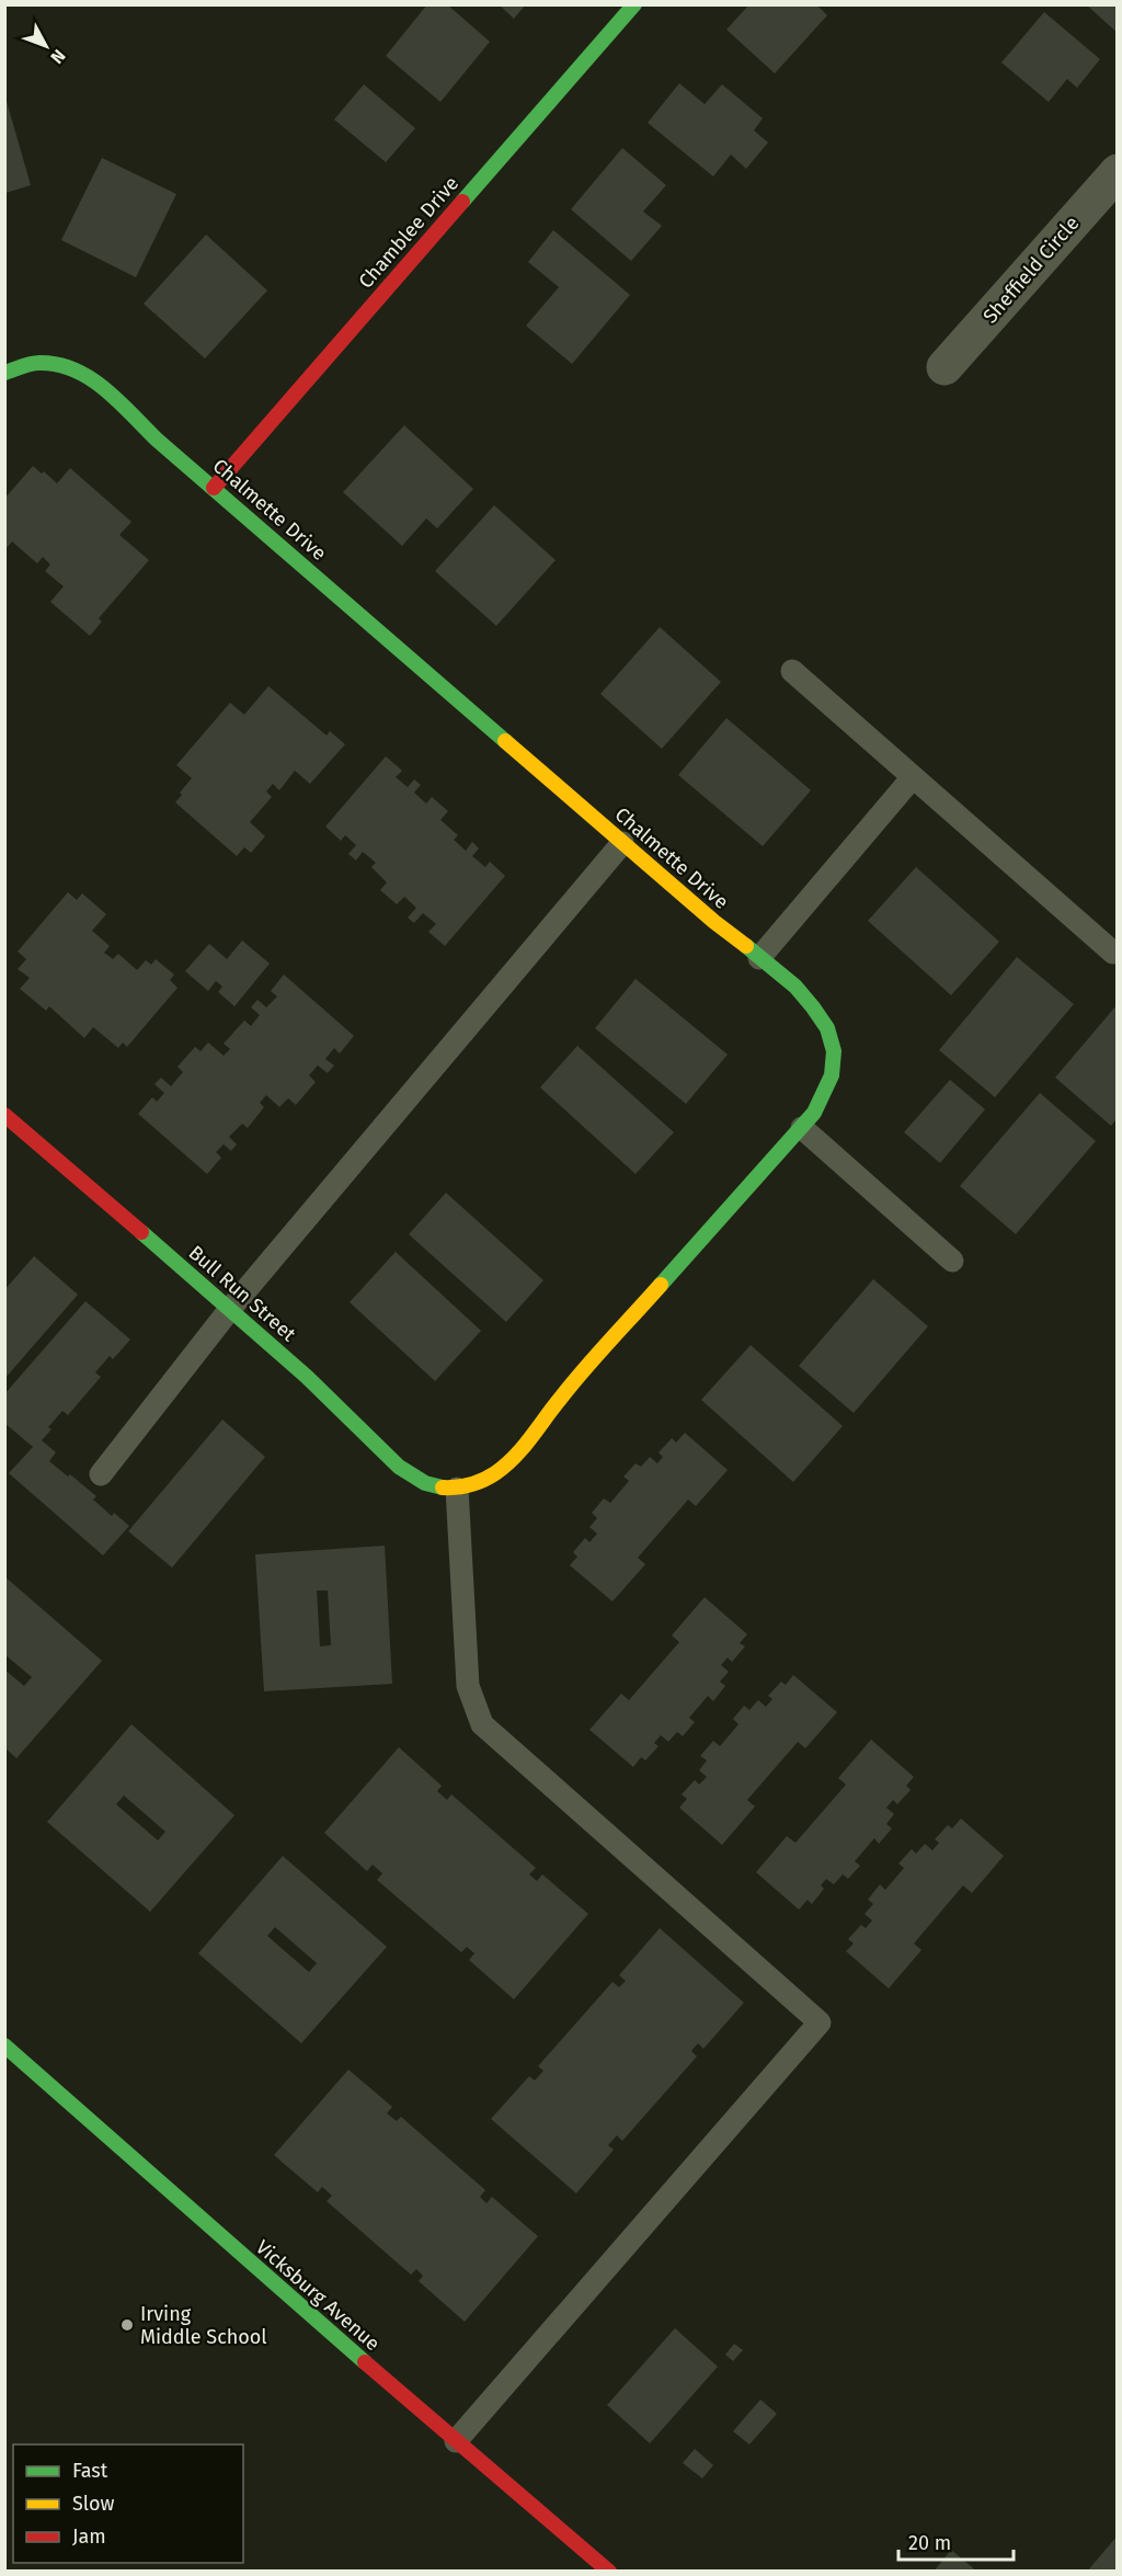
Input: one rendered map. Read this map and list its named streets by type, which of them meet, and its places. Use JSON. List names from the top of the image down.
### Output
{
  "streets": {
    "street": [
      "Chamblee Drive",
      "Sheffield Circle",
      "Chalmette Drive",
      "Bull Run Street",
      "Vicksburg Avenue"
    ]
  },
  "crossings": [
    ["Chamblee Drive", "Chalmette Drive"],
    ["Chalmette Drive", "Bull Run Street"]
  ],
  "places": ["Irving Middle School"],
  "legend": ["Fast", "Slow", "Jam"],
  "scale_bar": "20 m",
  "north": "bottom right"
}
